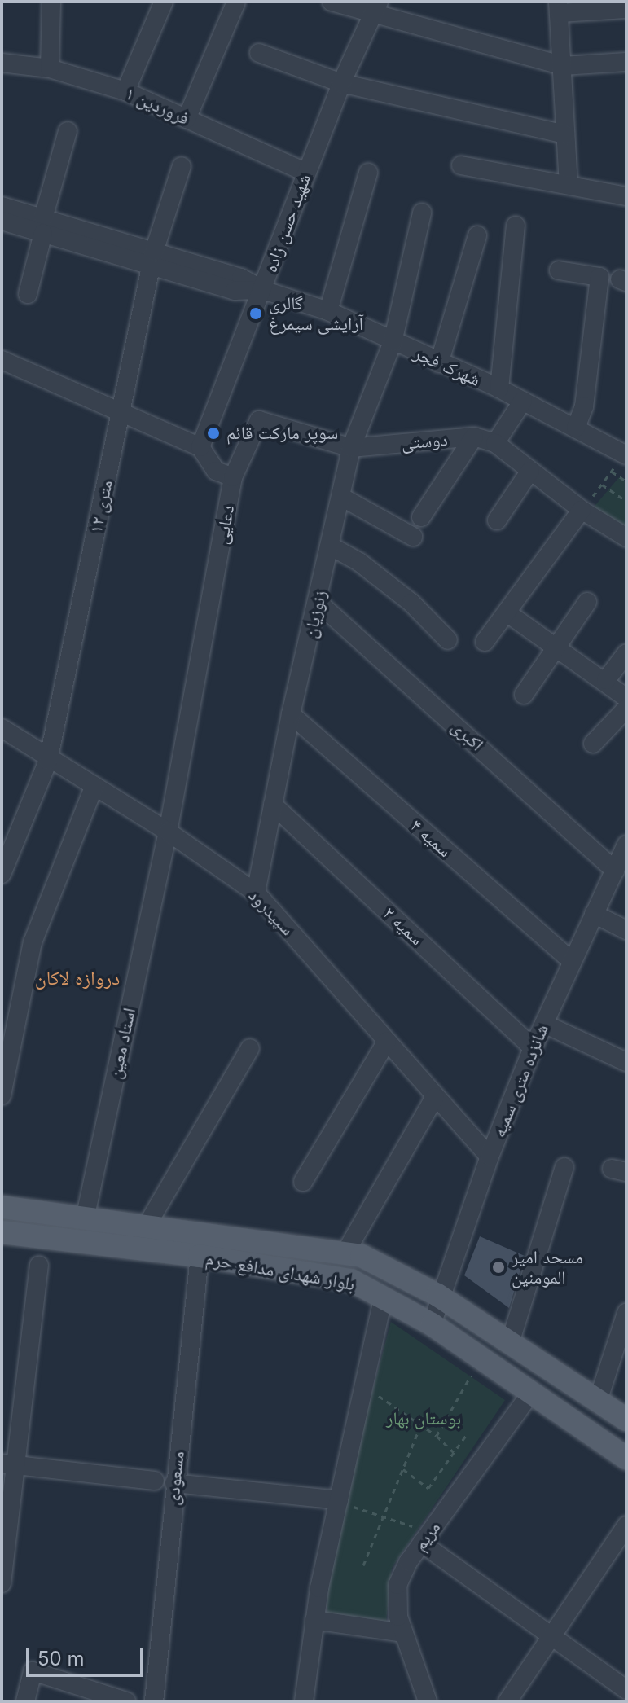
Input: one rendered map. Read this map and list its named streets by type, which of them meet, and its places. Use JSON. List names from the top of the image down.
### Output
{
  "streets": {
    "main road": ["بلوار شهدای مدافع حرم"],
    "street": [
      "فروردین ۱",
      "شهید حسن زاده",
      "شهرک فجر",
      "دوستی",
      "۱۲ متری",
      "دعایی",
      "زنوزیان",
      "اکبری",
      "سمیه ۴",
      "سپیدرود",
      "سمیه ۲",
      "استاد معین",
      "شانزده متری سمیه",
      "مسعودی",
      "مریم"
    ]
  },
  "crossings": [
    ["فروردین ۱", "شهید حسن زاده"],
    ["شهید حسن زاده", "شهرک فجر"],
    ["شهرک فجر", "۱۲ متری"],
    ["شهرک فجر", "زنوزیان"],
    ["دوستی", "دعایی"],
    ["دوستی", "زنوزیان"],
    ["۱۲ متری", "سپیدرود"],
    ["دعایی", "سپیدرود"],
    ["دعایی", "استاد معین"],
    ["زنوزیان", "اکبری"],
    ["زنوزیان", "سمیه ۴"],
    ["زنوزیان", "سپیدرود"],
    ["زنوزیان", "سمیه ۲"],
    ["اکبری", "شانزده متری سمیه"],
    ["سمیه ۴", "شانزده متری سمیه"],
    ["سپیدرود", "استاد معین"],
    ["سپیدرود", "شانزده متری سمیه"],
    ["سمیه ۲", "شانزده متری سمیه"],
    ["استاد معین", "بلوار شهدای مدافع حرم"],
    ["شانزده متری سمیه", "بلوار شهدای مدافع حرم"],
    ["بلوار شهدای مدافع حرم", "مسعودی"],
    ["بلوار شهدای مدافع حرم", "مریم"]
  ],
  "districts": ["دروازه لاکان"],
  "parks": ["بوستان بهار"],
  "places": ["گالری آرایشی سیمرغ", "سوپر مارکت قائم", "مسحد امیر المومنین"],
  "scale_bar": "50 m"
}
